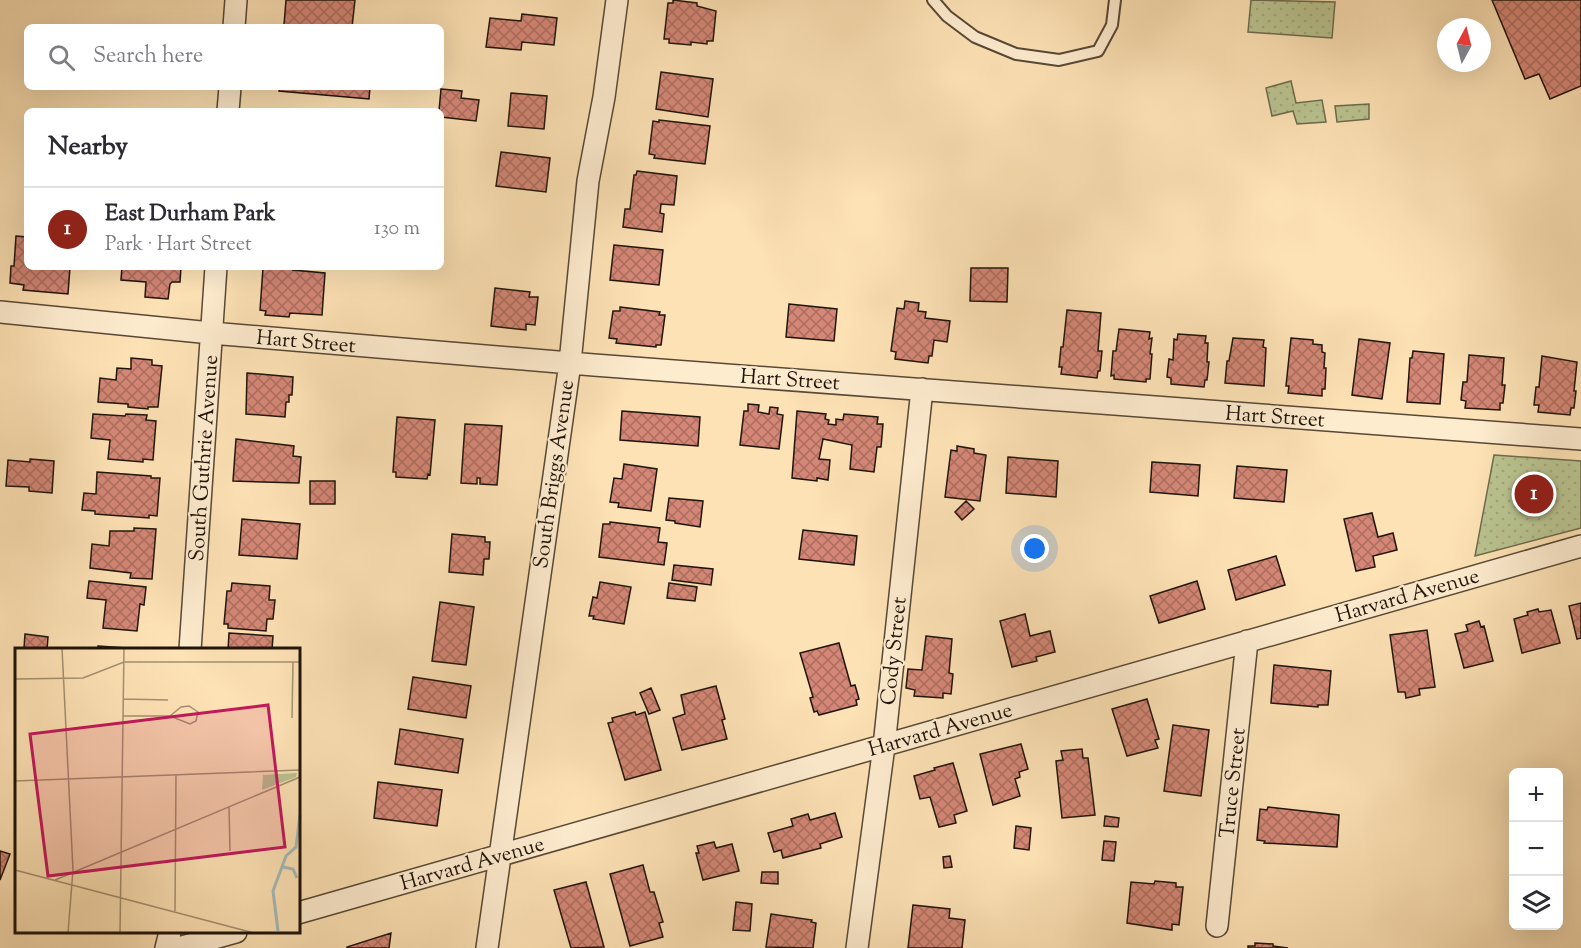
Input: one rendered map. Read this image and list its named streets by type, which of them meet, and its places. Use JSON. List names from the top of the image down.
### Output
{
  "streets": {
    "street": [
      "Hart Street",
      "South Guthrie Avenue",
      "South Briggs Avenue",
      "Harvard Avenue",
      "Cody Street",
      "Truce Street"
    ]
  },
  "crossings": [
    ["Hart Street", "South Guthrie Avenue"],
    ["Hart Street", "South Briggs Avenue"],
    ["Hart Street", "Cody Street"],
    ["South Briggs Avenue", "Harvard Avenue"],
    ["Harvard Avenue", "Cody Street"],
    ["Harvard Avenue", "Truce Street"]
  ],
  "north": "top",
  "page": {
    "search": "Search here",
    "heading": "Nearby",
    "list": [
      {
        "mark": "1",
        "name": "East Durham Park",
        "note": "Park · Hart Street",
        "value": "130 m"
      }
    ],
    "pins": "1",
    "map_buttons": ["+", "−"]
  }
}
